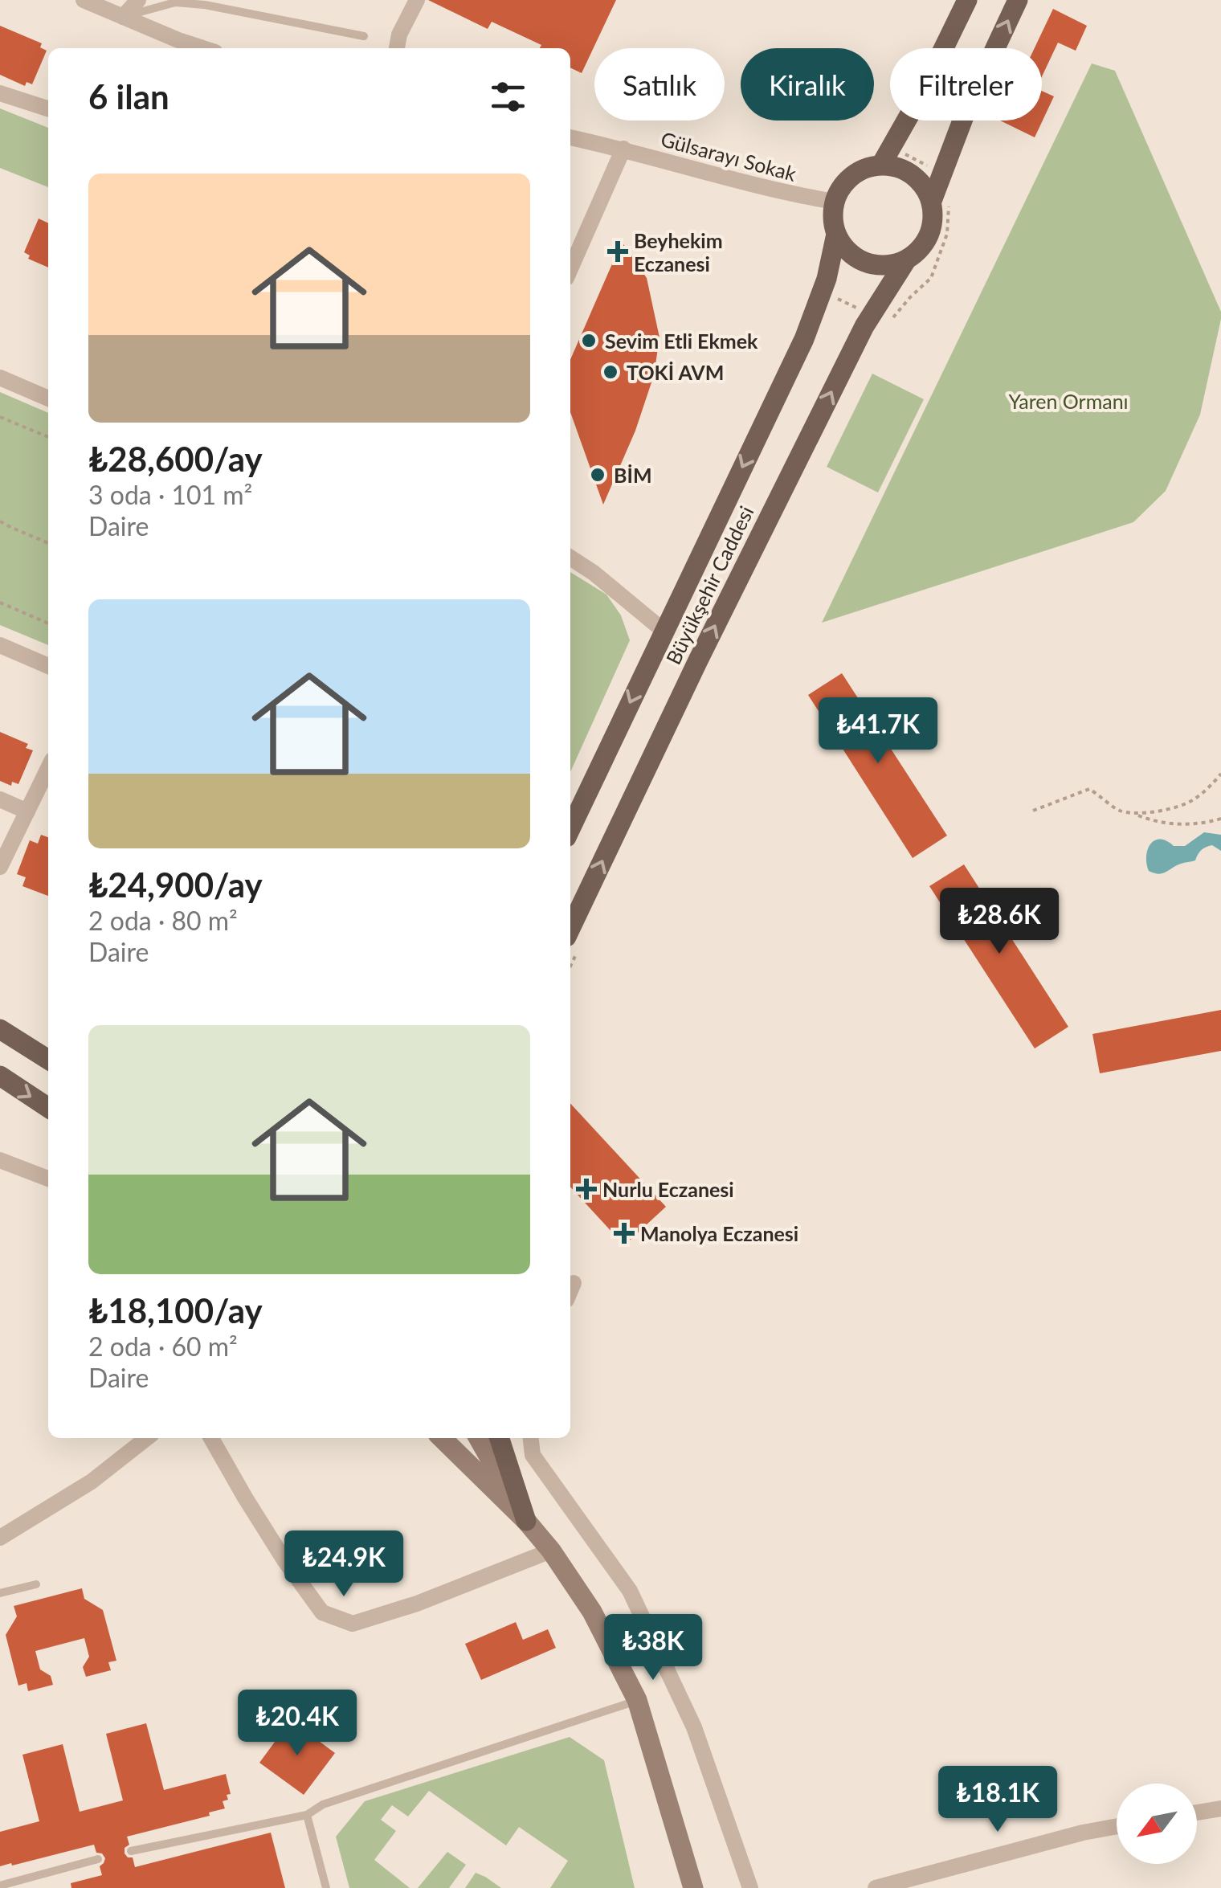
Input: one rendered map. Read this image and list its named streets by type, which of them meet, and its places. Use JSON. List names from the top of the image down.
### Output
{
  "streets": {
    "main road": ["Büyükşehir Caddesi"],
    "street": ["Gülsarayı Sokak"]
  },
  "crossings": [
    ["Gülsarayı Sokak", "Büyükşehir Caddesi"]
  ],
  "parks": ["Yaren Ormanı"],
  "places": {
    "health": ["Beyhekim Eczanesi", "Nurlu Eczanesi", "Manolya Eczanesi"],
    "other": ["Sevim Etli Ekmek", "TOKİ AVM", "BİM"]
  },
  "north": "bottom left",
  "page": {
    "chip": ["Satılık", "Kiralık", "Filtreler"],
    "heading": "6 ilan",
    "list": [
      {
        "name": "₺28,600/ay",
        "note": "3 oda · 101 m² · Daire"
      },
      {
        "name": "₺24,900/ay",
        "note": "2 oda · 80 m² · Daire"
      },
      {
        "name": "₺18,100/ay",
        "note": "2 oda · 60 m² · Daire"
      }
    ],
    "price": [
      "₺41.7K",
      "₺28.6K",
      "₺24.9K",
      "₺38K",
      "₺20.4K",
      "₺18.1K"
    ]
  }
}
